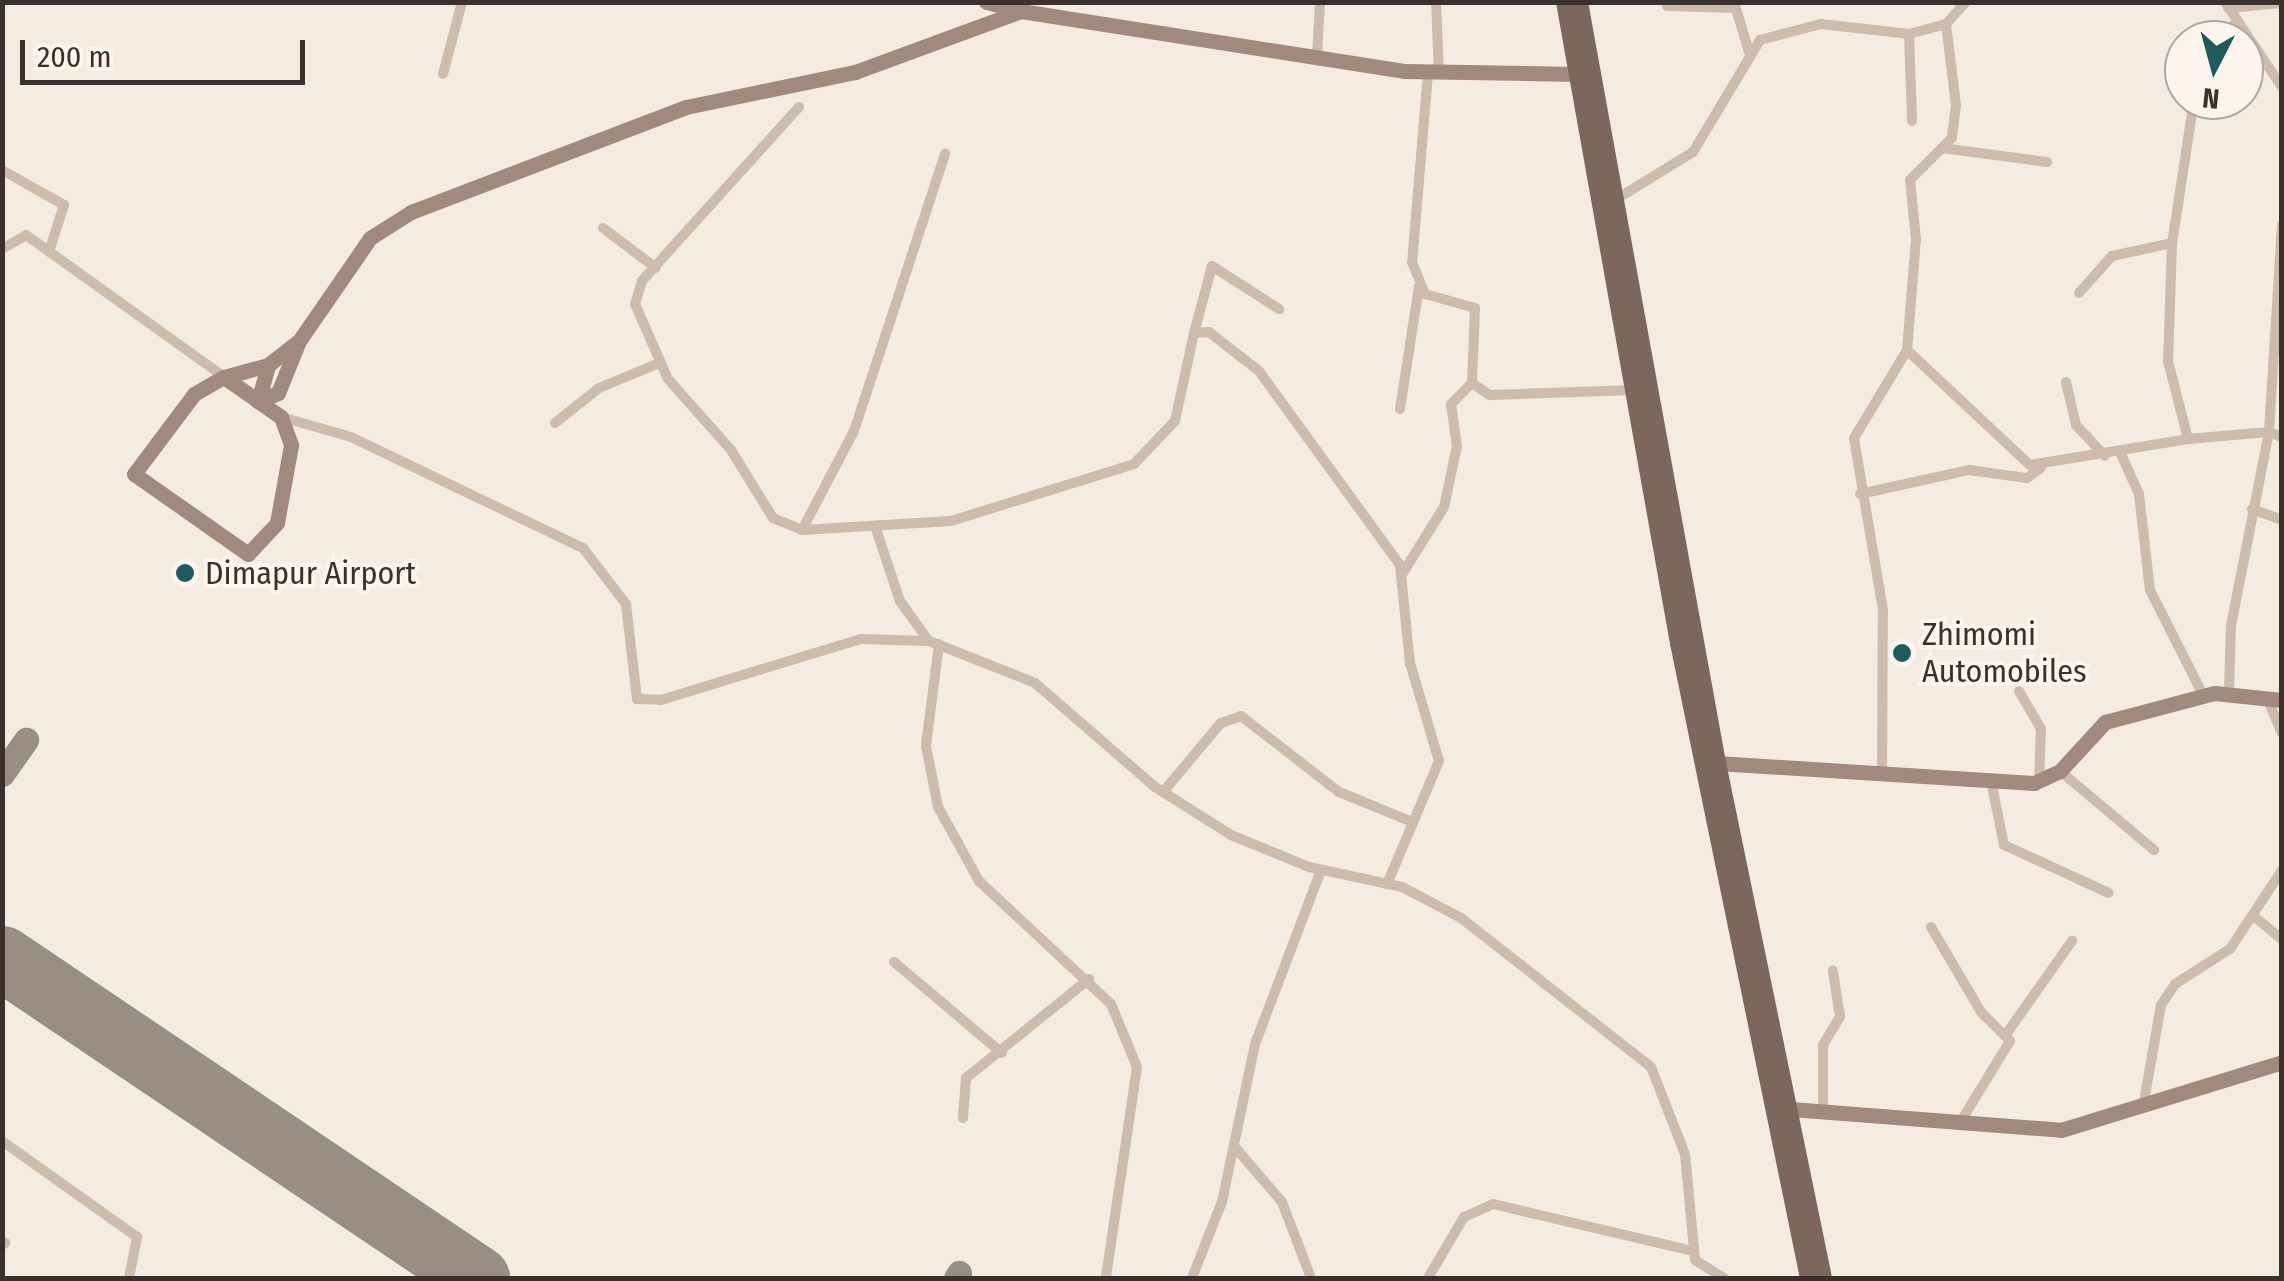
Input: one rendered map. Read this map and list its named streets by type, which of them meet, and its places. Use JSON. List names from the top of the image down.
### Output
{
  "places": ["Dimapur Airport", "Zhimomi Automobiles"],
  "scale_bar": "200 m",
  "north": "bottom"
}
